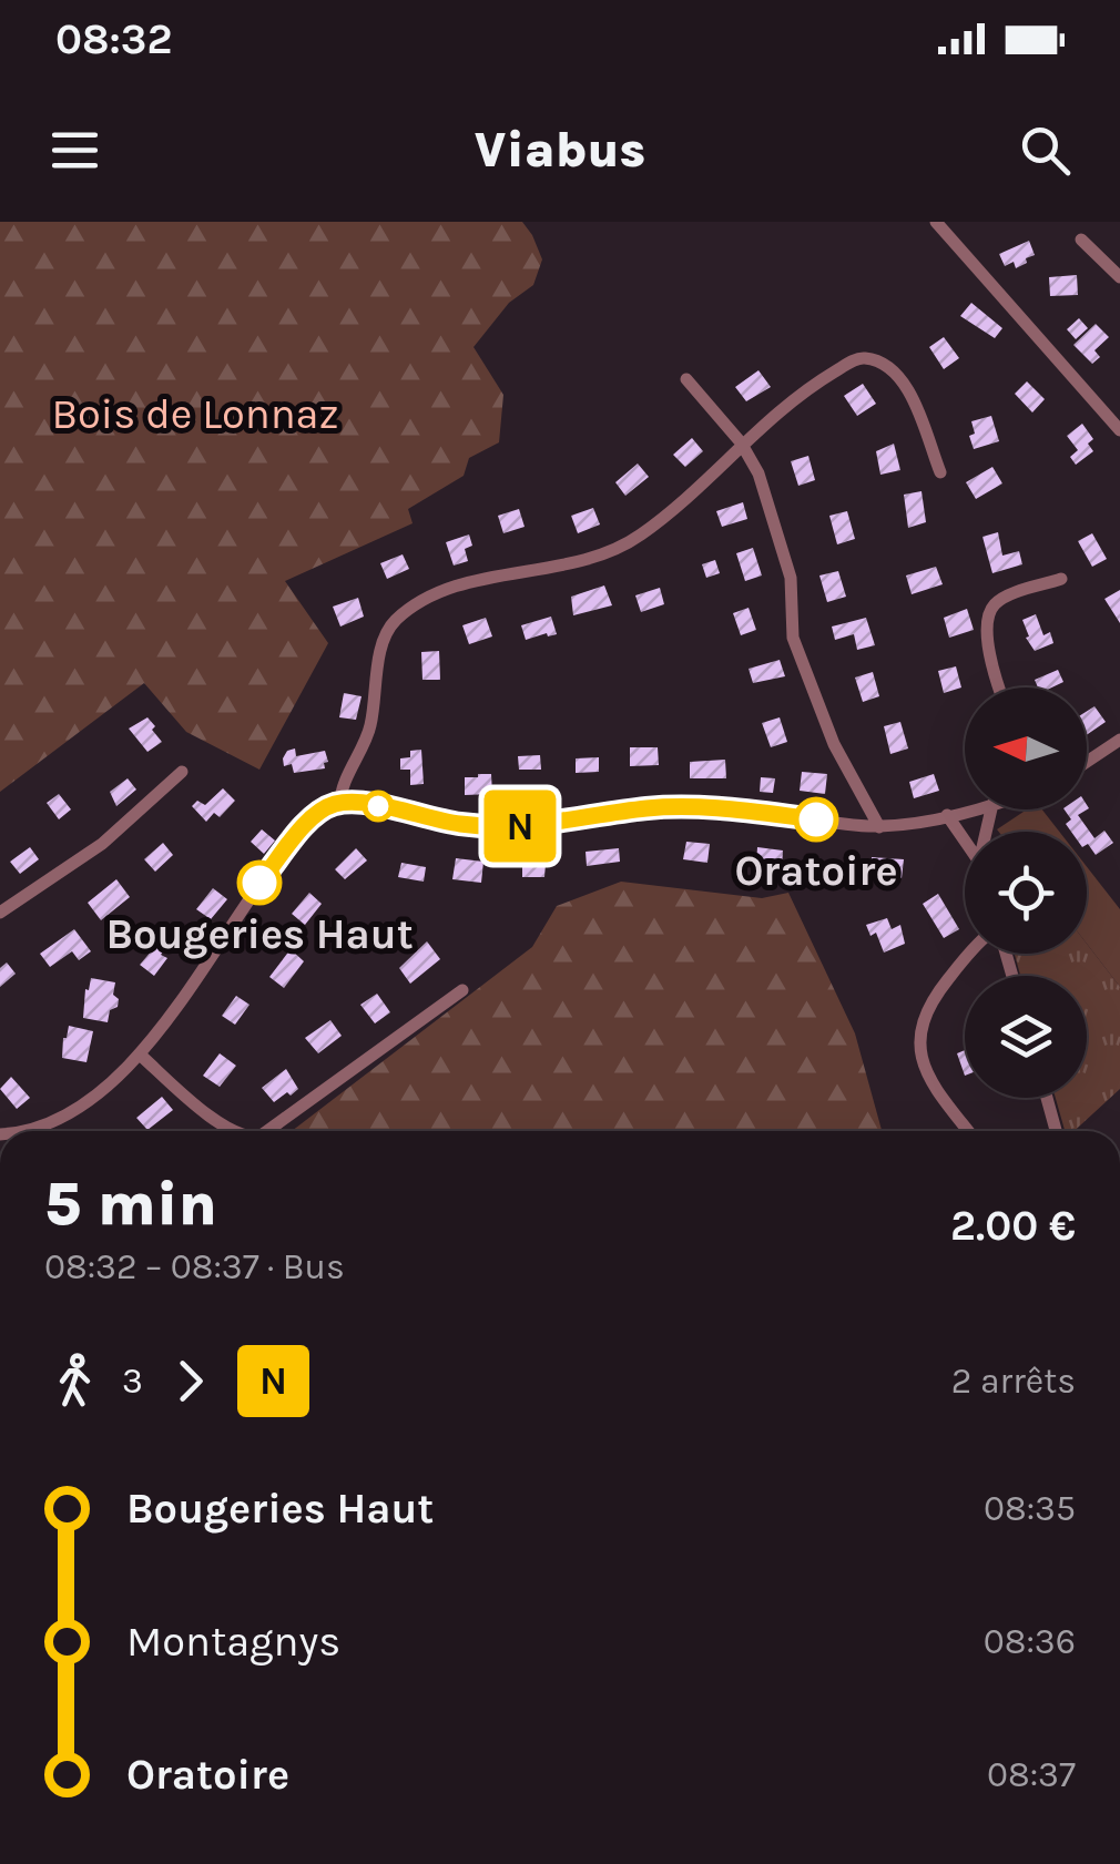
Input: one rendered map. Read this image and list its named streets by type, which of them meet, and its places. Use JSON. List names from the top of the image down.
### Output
{
  "parks": ["Bois de Lonnaz"],
  "places": ["Oratoire", "Bougeries Haut"],
  "lines": ["bus line N"],
  "north": "left",
  "page": {
    "status": "08:32",
    "header": "Viabus",
    "on_map": "N",
    "heading": ["5 min", "08:32 – 08:37 · Bus", "2.00 €"],
    "legs": ["3", "N", "2 arrêts"],
    "list": [
      {
        "name": "Bougeries Haut",
        "value": "08:35"
      },
      {
        "name": "Montagnys",
        "value": "08:36"
      },
      {
        "name": "Oratoire",
        "value": "08:37"
      }
    ]
  }
}
